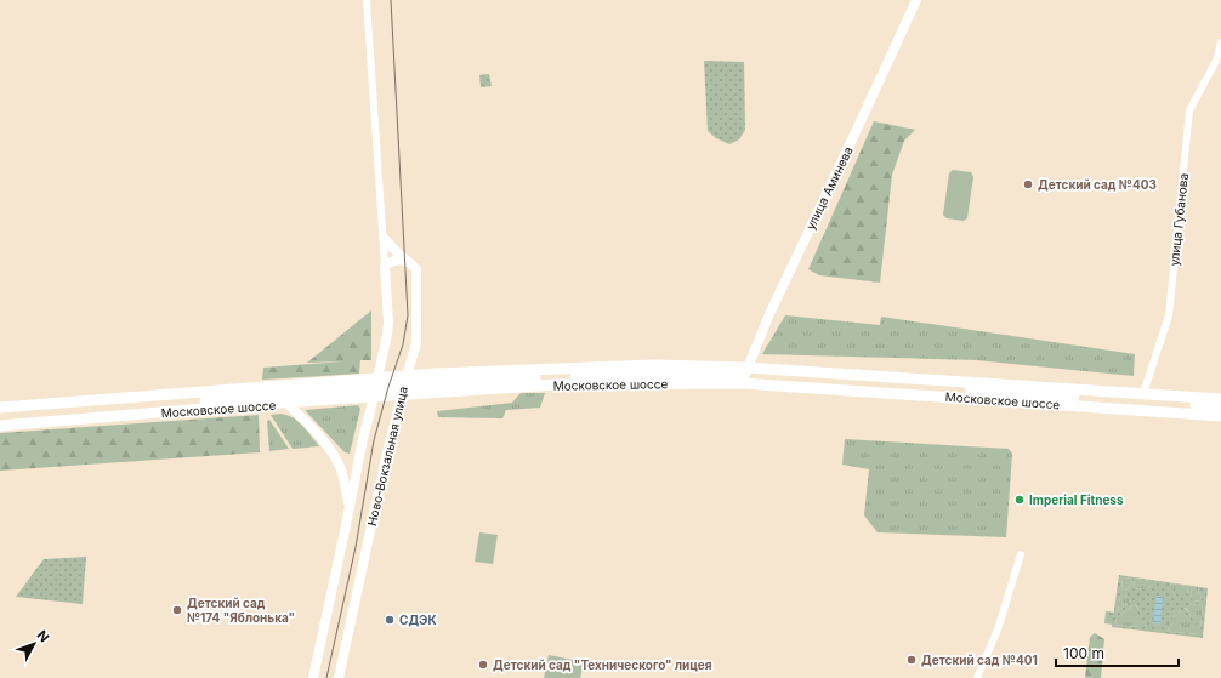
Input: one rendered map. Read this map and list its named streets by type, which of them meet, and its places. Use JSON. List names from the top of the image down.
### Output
{
  "streets": {
    "main road": ["улица Аминева", "Московское шоссе", "Ново-Вокзальная улица"],
    "street": ["улица Губанова"]
  },
  "crossings": [
    ["улица Аминева", "Московское шоссе"],
    ["улица Губанова", "Московское шоссе"],
    ["Московское шоссе", "Ново-Вокзальная улица"]
  ],
  "places": [
    "Детский сад №403",
    "Imperial Fitness",
    "Детский сад №174 \"Яблонька\"",
    "СДЭК",
    "Детский сад №401",
    "Детский сад \"Технического\" лицея"
  ],
  "scale_bar": "100 m",
  "north": "top right"
}
